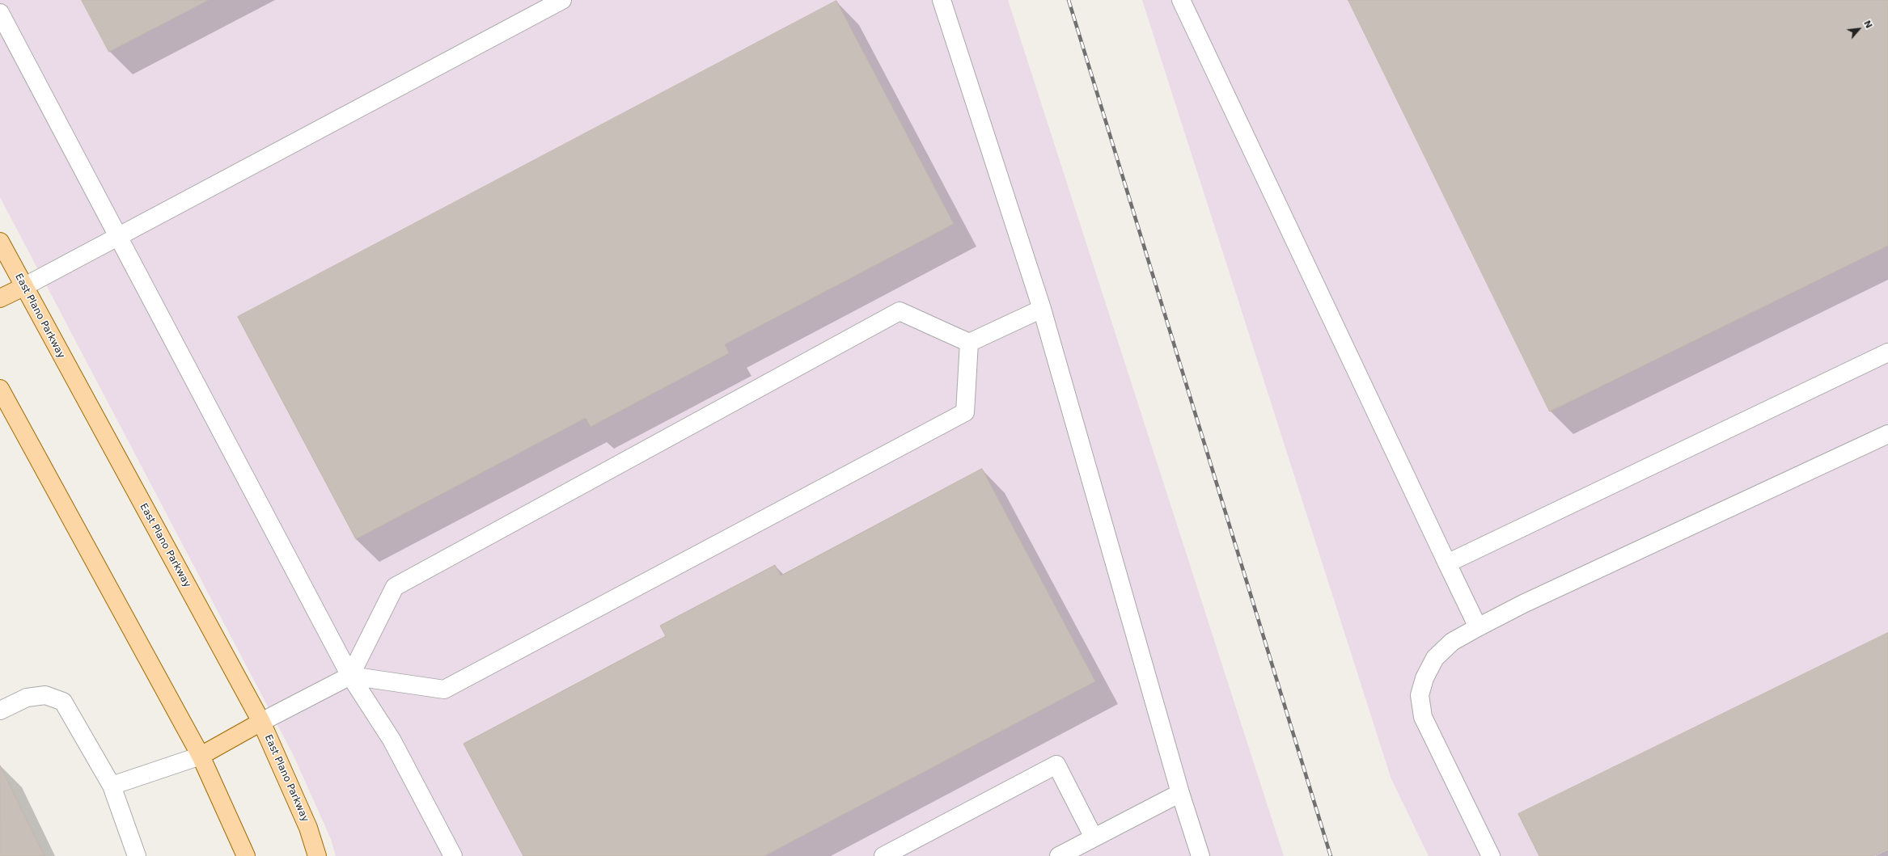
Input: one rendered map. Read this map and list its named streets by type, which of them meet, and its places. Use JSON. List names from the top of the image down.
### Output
{
  "streets": {
    "main road": ["East Plano Parkway"]
  },
  "north": "top right"
}
